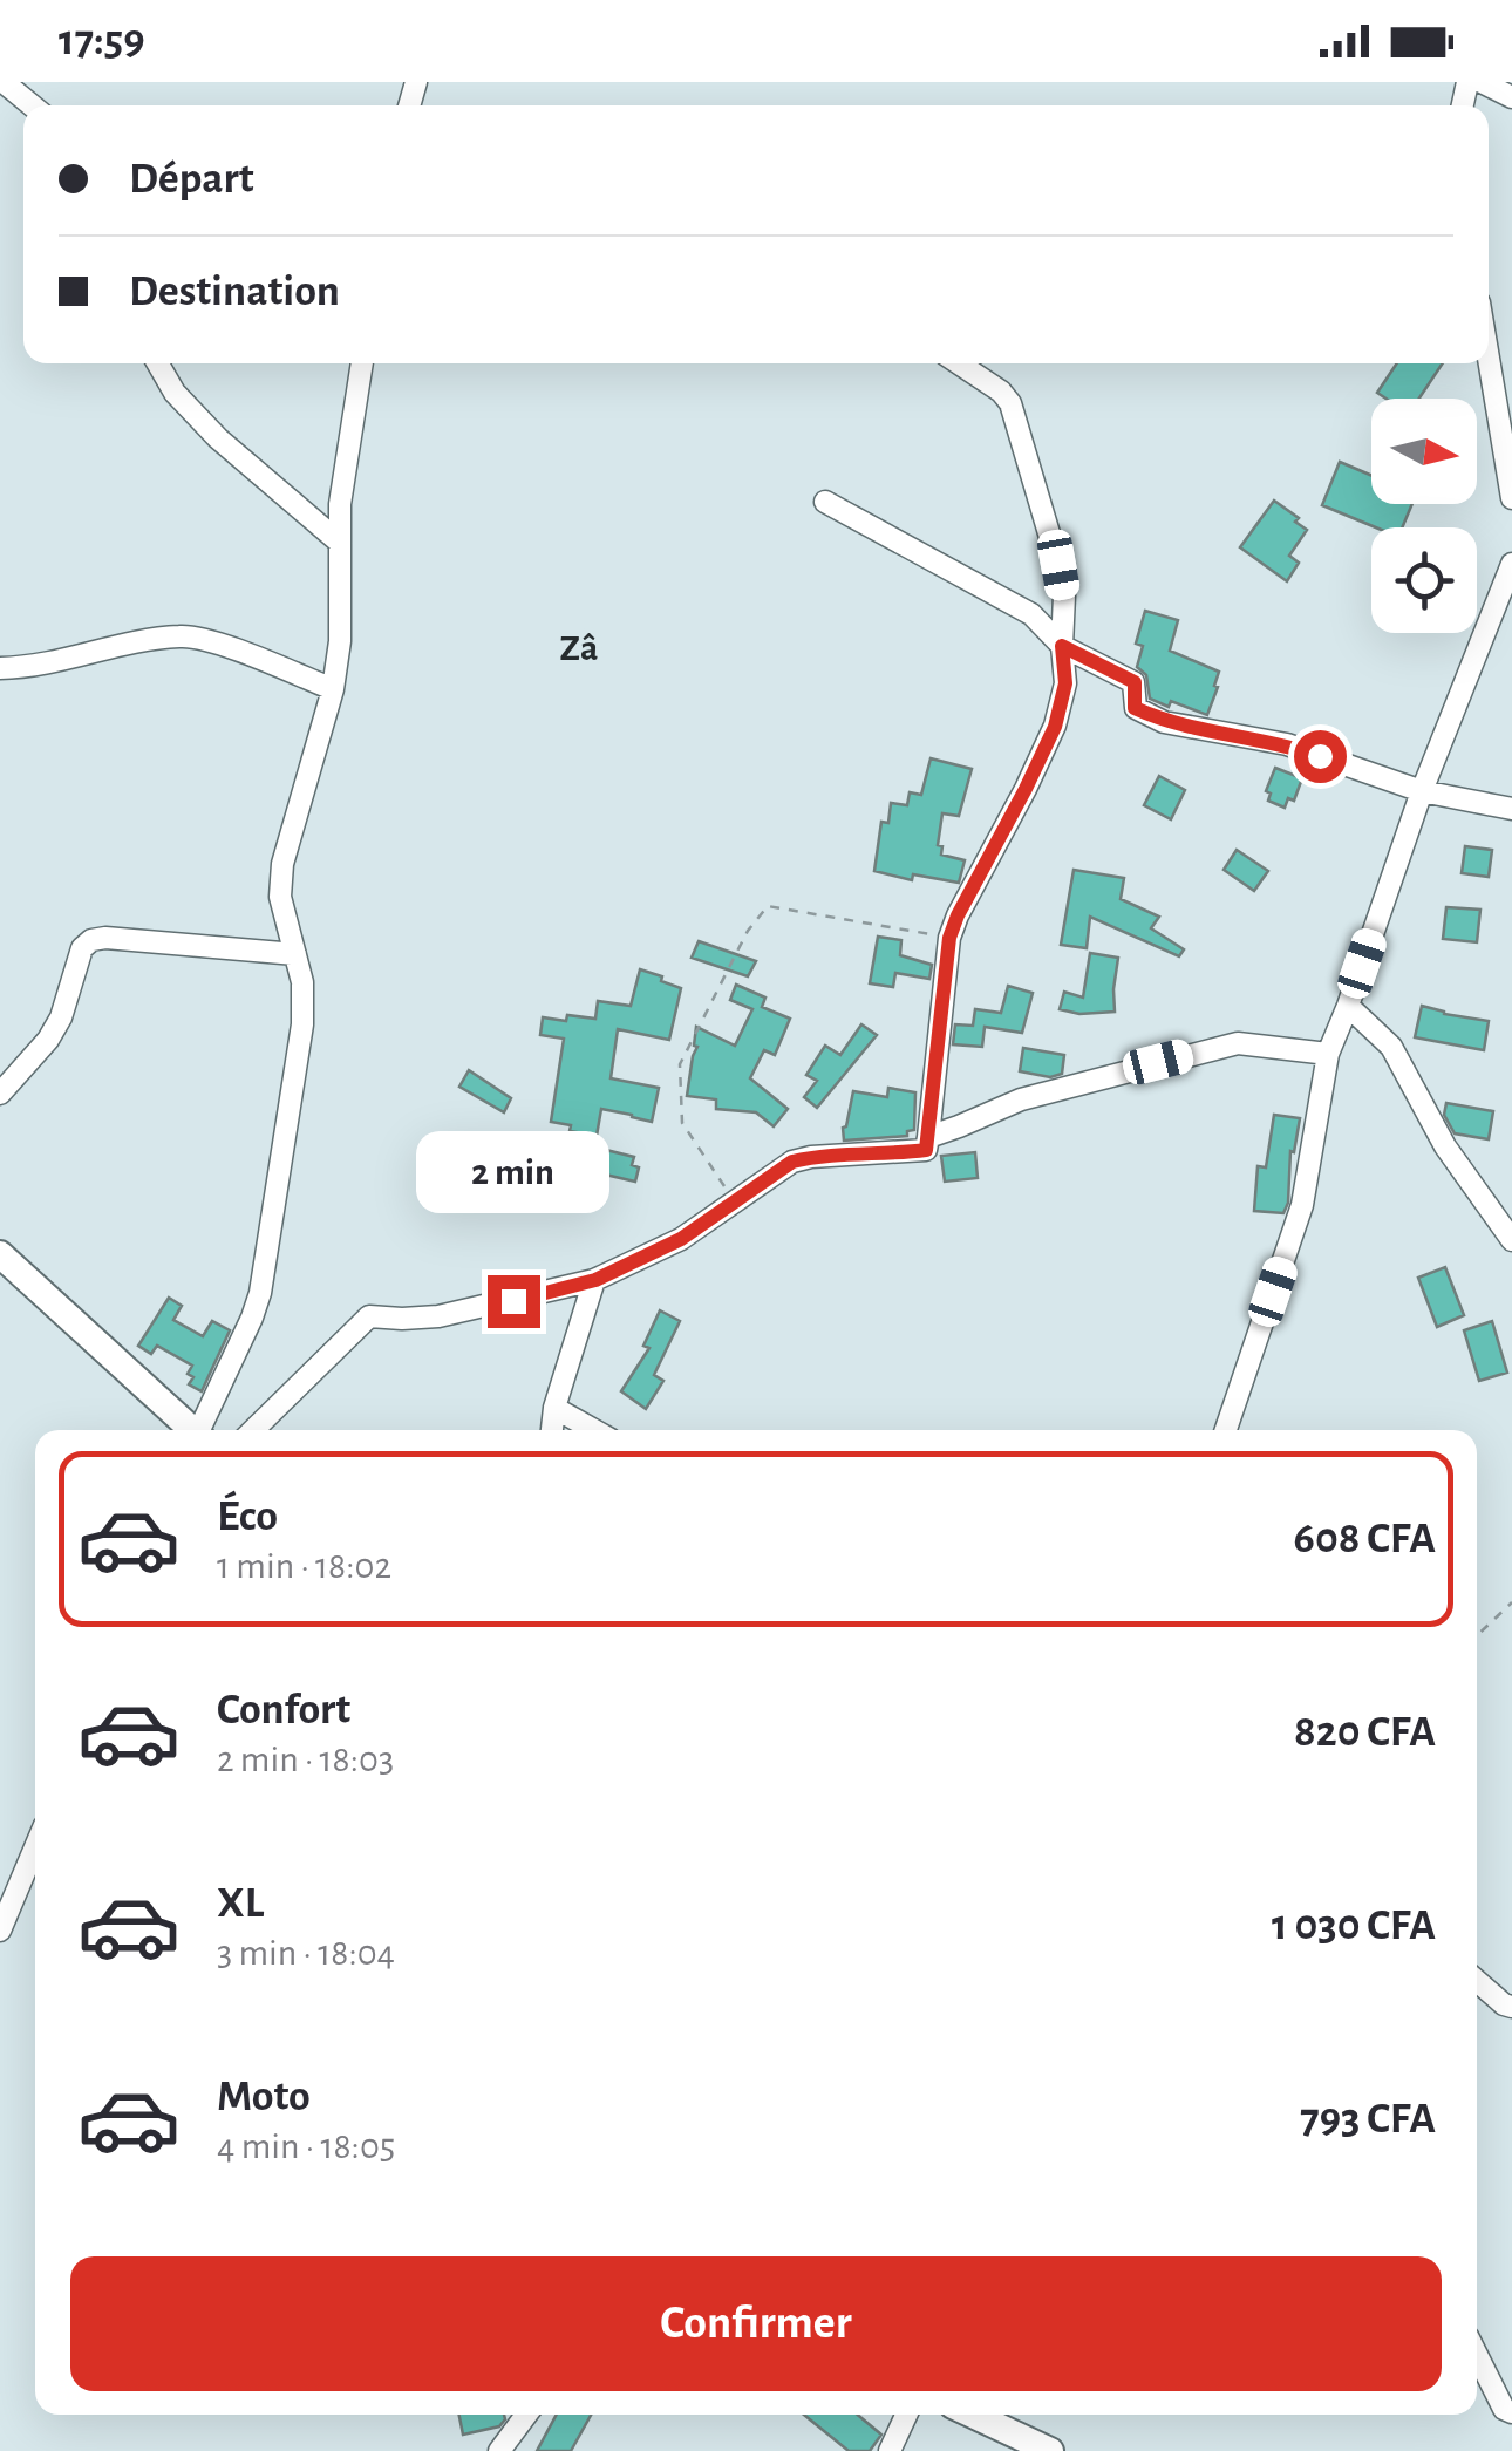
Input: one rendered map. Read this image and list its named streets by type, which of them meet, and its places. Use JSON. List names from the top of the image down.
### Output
{
  "districts": ["Zâ"],
  "north": "right",
  "page": {
    "status": "17:59",
    "banner": ["Départ", "Destination"],
    "bubble": "2 min",
    "list": [
      {
        "name": "Éco",
        "note": "1 min · 18:02",
        "value": "608 CFA"
      },
      {
        "name": "Confort",
        "note": "2 min · 18:03",
        "value": "820 CFA"
      },
      {
        "name": "XL",
        "note": "3 min · 18:04",
        "value": "1 030 CFA"
      },
      {
        "name": "Moto",
        "note": "4 min · 18:05",
        "value": "793 CFA"
      }
    ],
    "buttons": "Confirmer"
  }
}
